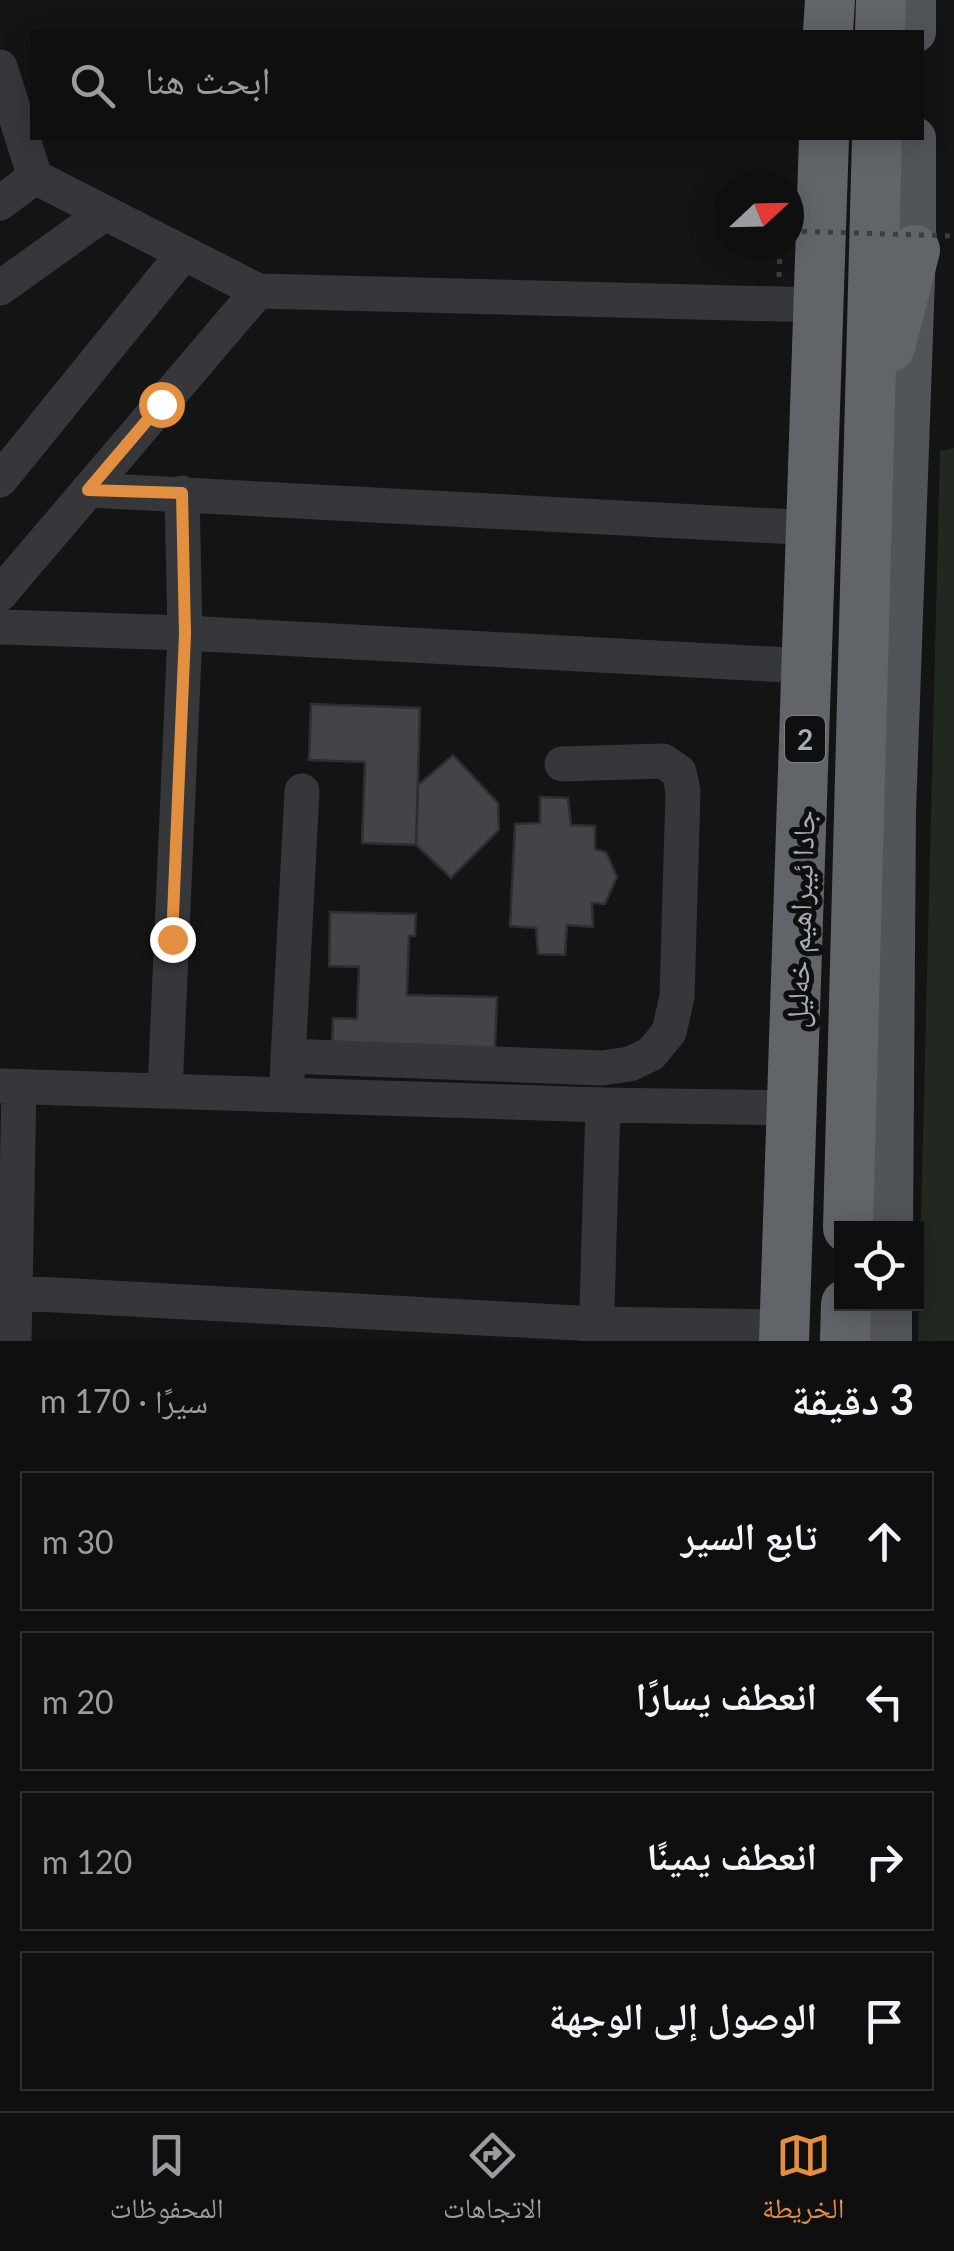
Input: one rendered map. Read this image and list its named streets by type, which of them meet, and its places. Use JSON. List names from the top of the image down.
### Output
{
  "streets": {
    "highway": ["2", "جادا ئیبراهیم خەلیل"]
  },
  "north": "right",
  "page": {
    "search": "ابحث هنا",
    "heading": ["3 دقيقة", "سيرًا · 170 m"],
    "list": [
      ["تابع السير", "30 m"],
      ["انعطف يسارًا", "20 m"],
      ["انعطف يمينًا", "120 m"],
      "الوصول إلى الوجهة"
    ],
    "nav": ["الخريطة", "الاتجاهات", "المحفوظات"]
  }
}
